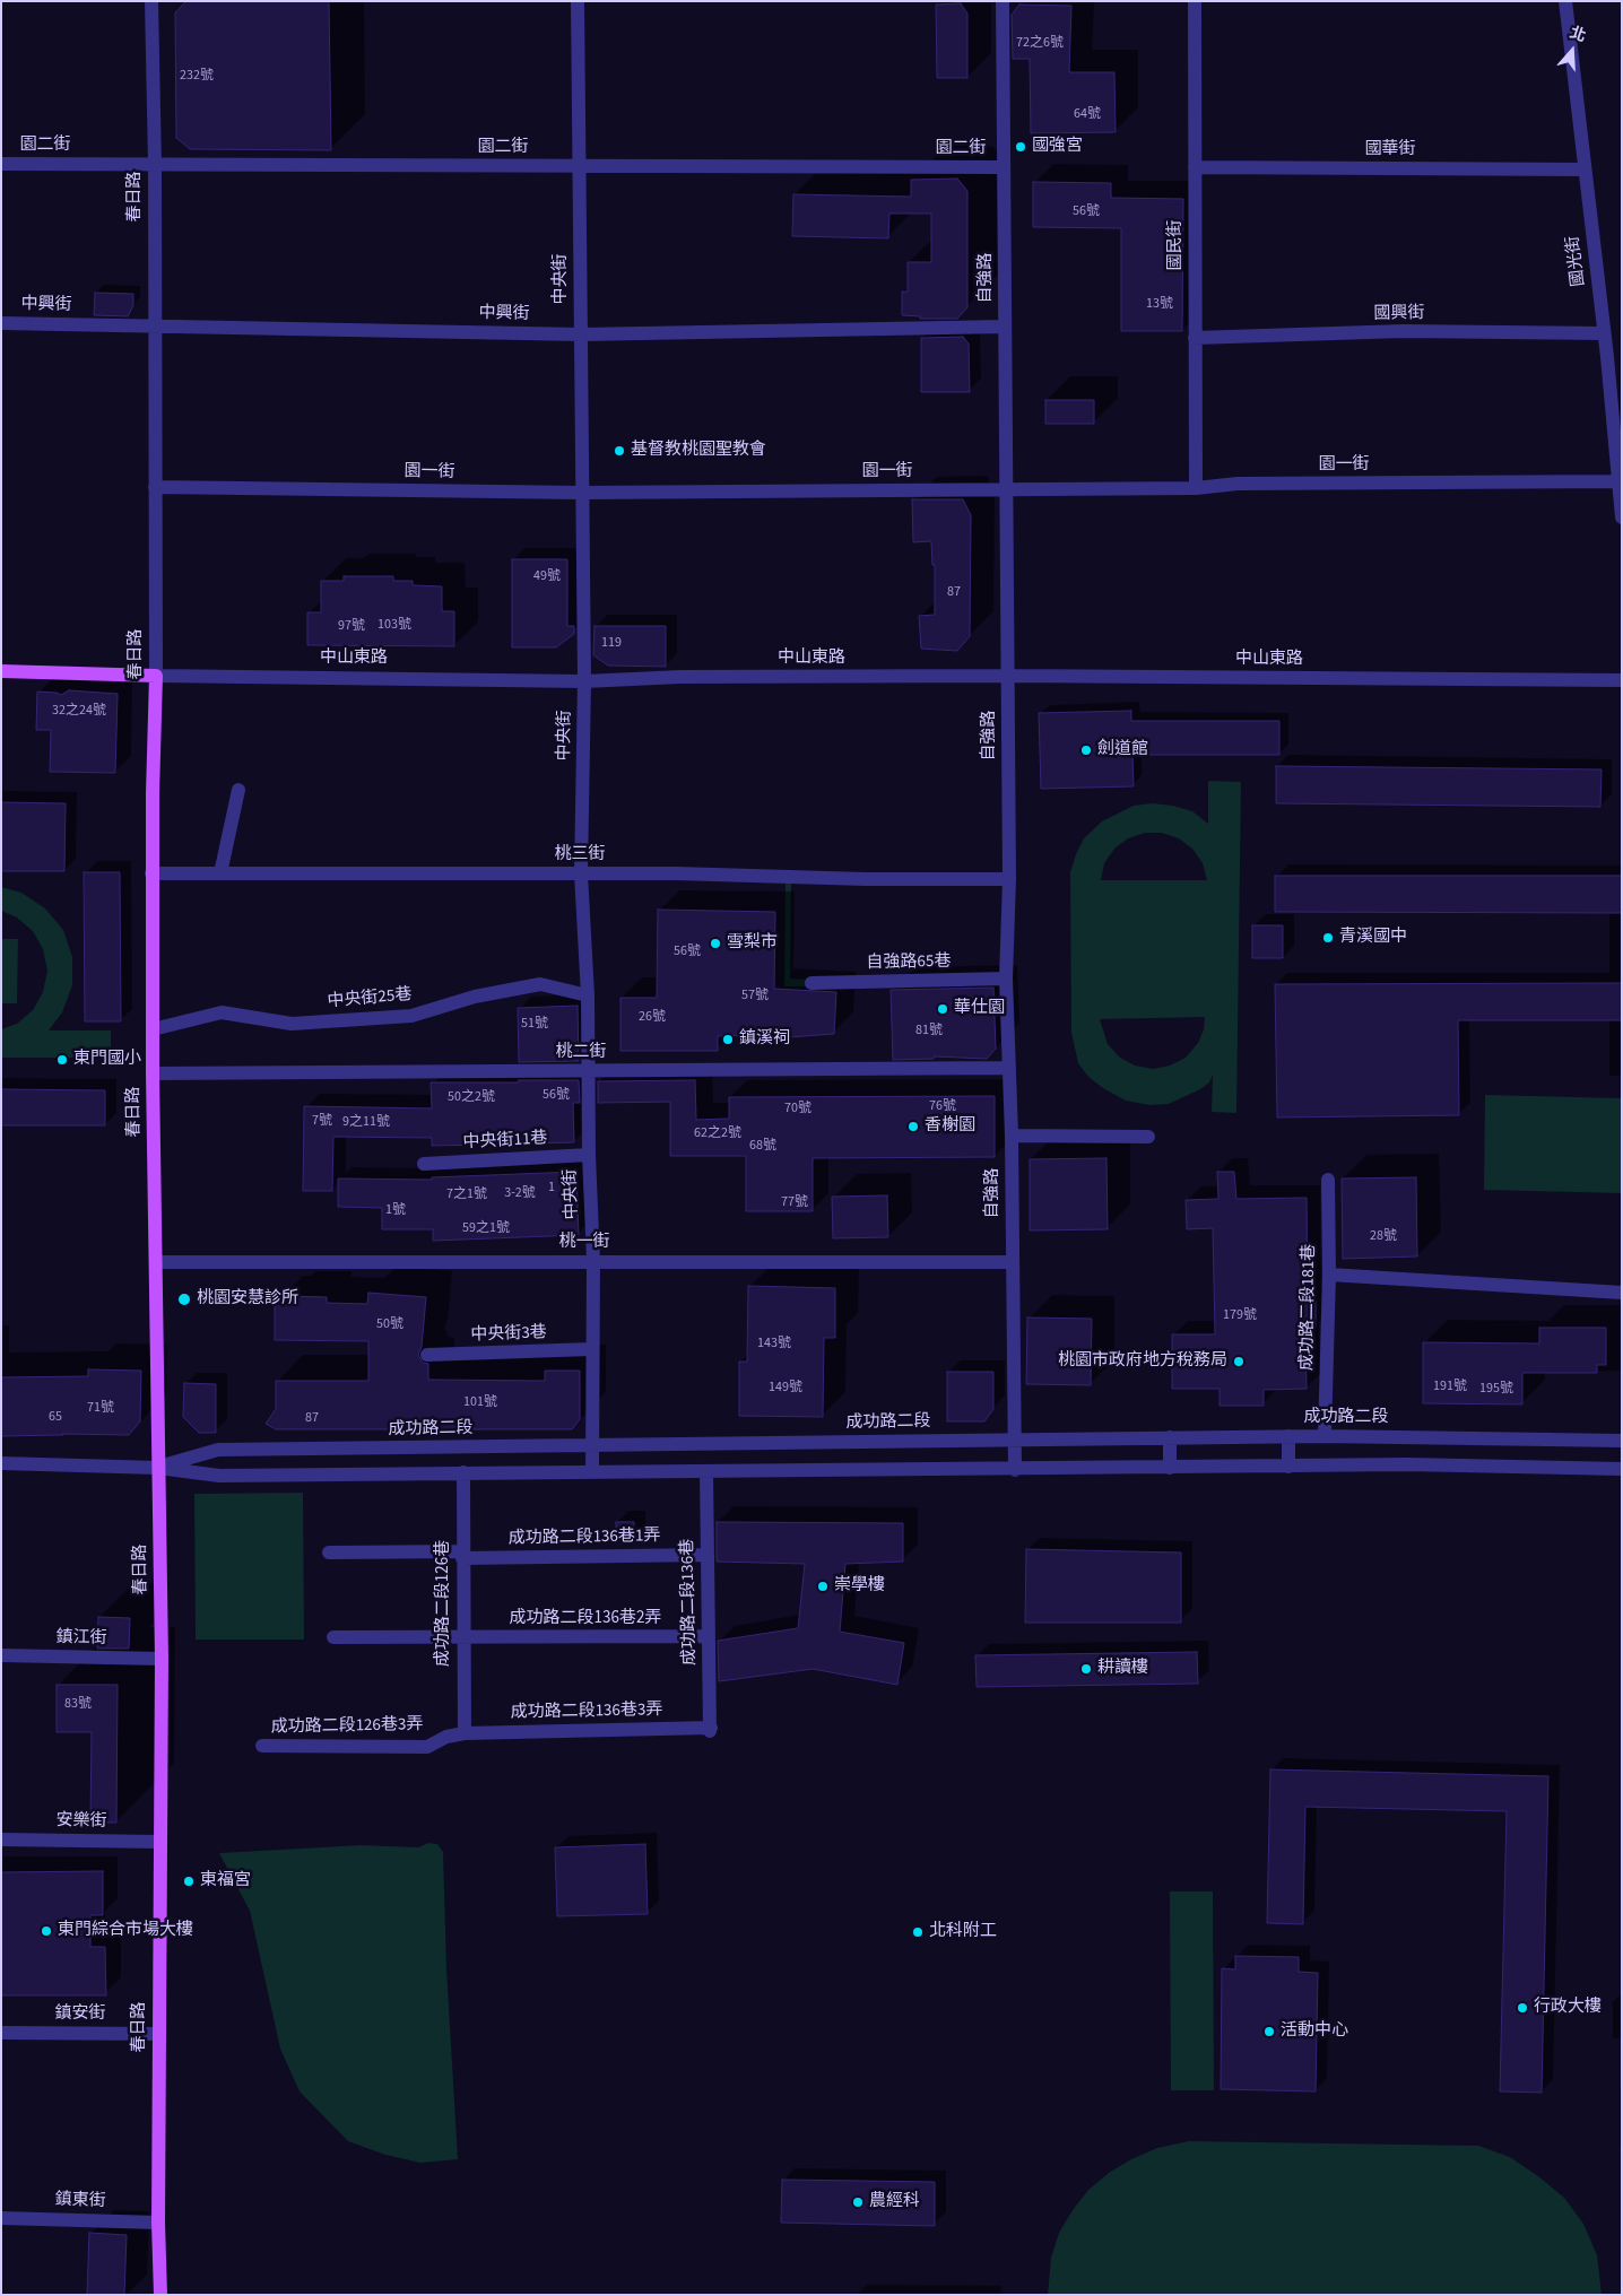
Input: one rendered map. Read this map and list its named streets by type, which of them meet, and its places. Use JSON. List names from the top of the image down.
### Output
{
  "streets": {
    "main road": ["春日路", "中山東路"],
    "street": [
      "園二街",
      "國華街",
      "國民街",
      "國光街",
      "自強路",
      "中央街",
      "中興街",
      "國興街",
      "園一街",
      "桃三街",
      "自強路65巷",
      "中央街25巷",
      "桃二街",
      "中央街11巷",
      "桃一街",
      "成功路二段181巷",
      "中央街3巷",
      "成功路二段",
      "成功路二段136巷1弄",
      "成功路二段136巷",
      "成功路二段126巷",
      "成功路二段136巷2弄",
      "鎮江街",
      "成功路二段136巷3弄",
      "成功路二段126巷3弄",
      "安樂街",
      "鎮安街",
      "鎮東街"
    ]
  },
  "crossings": [
    ["園二街", "春日路"],
    ["園二街", "自強路"],
    ["園二街", "中央街"],
    ["國華街", "國民街"],
    ["國華街", "國光街"],
    ["春日路", "中興街"],
    ["春日路", "園一街"],
    ["春日路", "中山東路"],
    ["春日路", "桃三街"],
    ["春日路", "中央街25巷"],
    ["春日路", "桃二街"],
    ["春日路", "桃一街"],
    ["春日路", "成功路二段"],
    ["春日路", "鎮江街"],
    ["春日路", "安樂街"],
    ["春日路", "鎮安街"],
    ["春日路", "鎮東街"],
    ["國民街", "國興街"],
    ["國民街", "園一街"],
    ["國光街", "國興街"],
    ["國光街", "園一街"],
    ["自強路", "中興街"],
    ["自強路", "園一街"],
    ["自強路", "中山東路"],
    ["自強路", "桃三街"],
    ["自強路", "自強路65巷"],
    ["自強路", "桃二街"],
    ["自強路", "桃一街"],
    ["自強路", "成功路二段"],
    ["中央街", "中興街"],
    ["中央街", "園一街"],
    ["中央街", "中山東路"],
    ["中央街", "桃三街"],
    ["中央街", "中央街25巷"],
    ["中央街", "桃二街"],
    ["中央街", "中央街11巷"],
    ["中央街", "桃一街"],
    ["中央街", "中央街3巷"],
    ["中央街", "成功路二段"],
    ["成功路二段181巷", "成功路二段"],
    ["成功路二段", "成功路二段136巷"],
    ["成功路二段", "成功路二段126巷"],
    ["成功路二段136巷1弄", "成功路二段136巷"],
    ["成功路二段136巷1弄", "成功路二段126巷"],
    ["成功路二段136巷", "成功路二段136巷2弄"],
    ["成功路二段136巷", "成功路二段136巷3弄"],
    ["成功路二段126巷", "成功路二段136巷2弄"],
    ["成功路二段126巷", "成功路二段136巷3弄"],
    ["成功路二段126巷", "成功路二段126巷3弄"],
    ["成功路二段136巷3弄", "成功路二段126巷3弄"]
  ],
  "places": [
    "國強宮",
    "基督教桃園聖教會",
    "劍道館",
    "青溪國中",
    "雪梨市",
    "華仕園",
    "鎮溪祠",
    "東門國小",
    "香榭園",
    "桃園安慧診所",
    "桃園市政府地方稅務局",
    "崇學樓",
    "耕讀樓",
    "東福宮",
    "東門綜合市場大樓",
    "北科附工",
    "行政大樓",
    "活動中心",
    "農經科"
  ],
  "house_numbers": [
    "72之6號",
    "232號",
    "64號",
    "56號",
    "13號",
    "49號",
    "87",
    "103號",
    "97號",
    "119",
    "32之24號",
    "56號",
    "57號",
    "26號",
    "51號",
    "81號",
    "56號",
    "50之2號",
    "76號",
    "70號",
    "7號",
    "9之11號",
    "62之2號",
    "68號",
    "1",
    "3-2號",
    "7之1號",
    "77號",
    "1號",
    "59之1號",
    "28號",
    "179號",
    "50號",
    "143號",
    "191號",
    "149號",
    "195號",
    "101號",
    "71號",
    "65",
    "87",
    "83號"
  ],
  "north": "top"
}
